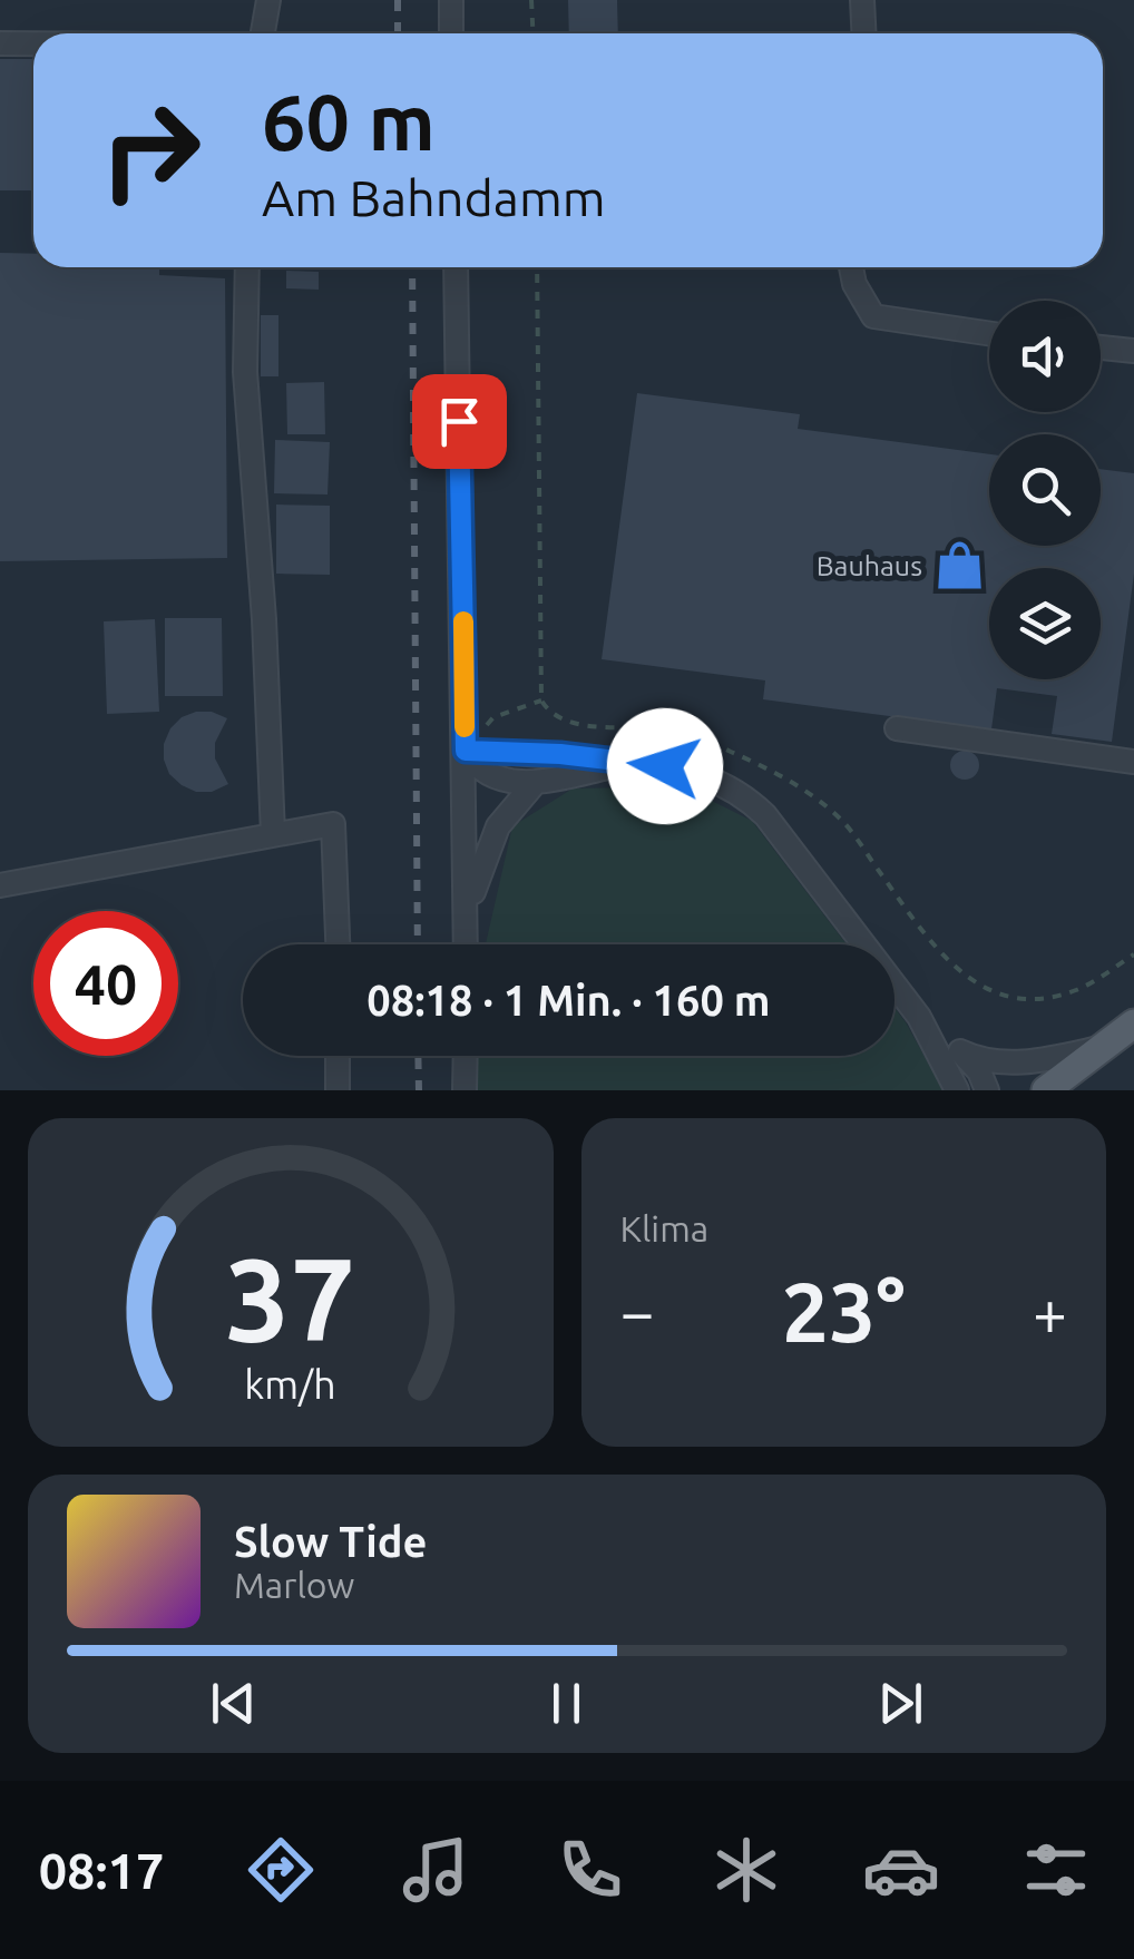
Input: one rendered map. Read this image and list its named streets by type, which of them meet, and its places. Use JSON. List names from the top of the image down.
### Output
{
  "places": {
    "shop": ["Bauhaus"]
  },
  "page": {
    "turn": ["60 m", "Am Bahndamm"],
    "limit": "40",
    "trip": "08:18 · 1 Min. · 160 m",
    "tile": "Klima",
    "heat": ["−", "23°", "+"],
    "song": ["Slow Tide", "Marlow"],
    "tabs": "08:17",
    "gauge": ["37", "km/h"]
  }
}
